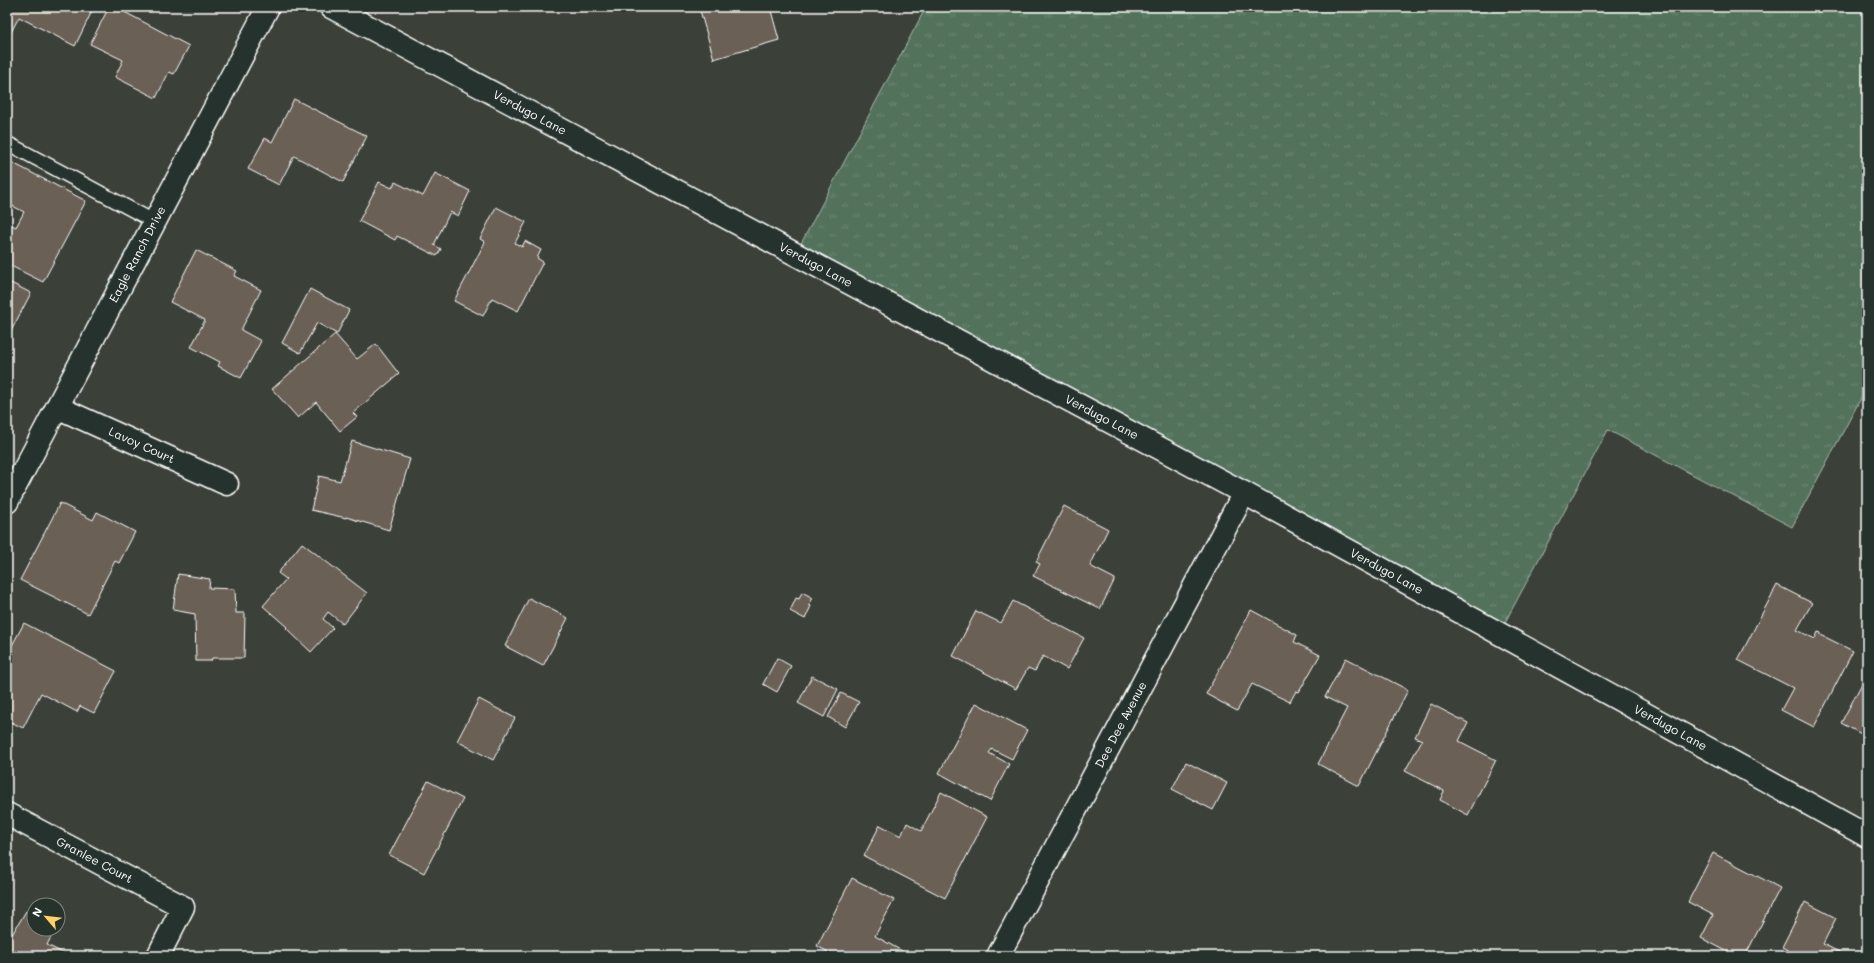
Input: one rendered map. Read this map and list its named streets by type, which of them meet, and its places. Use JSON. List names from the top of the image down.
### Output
{
  "streets": {
    "street": [
      "Verdugo Lane",
      "Eagle Ranch Drive",
      "Lavoy Court",
      "Dee Dee Avenue",
      "Granlee Court"
    ]
  },
  "crossings": [
    ["Verdugo Lane", "Dee Dee Avenue"],
    ["Eagle Ranch Drive", "Lavoy Court"]
  ],
  "north": "top left"
}
